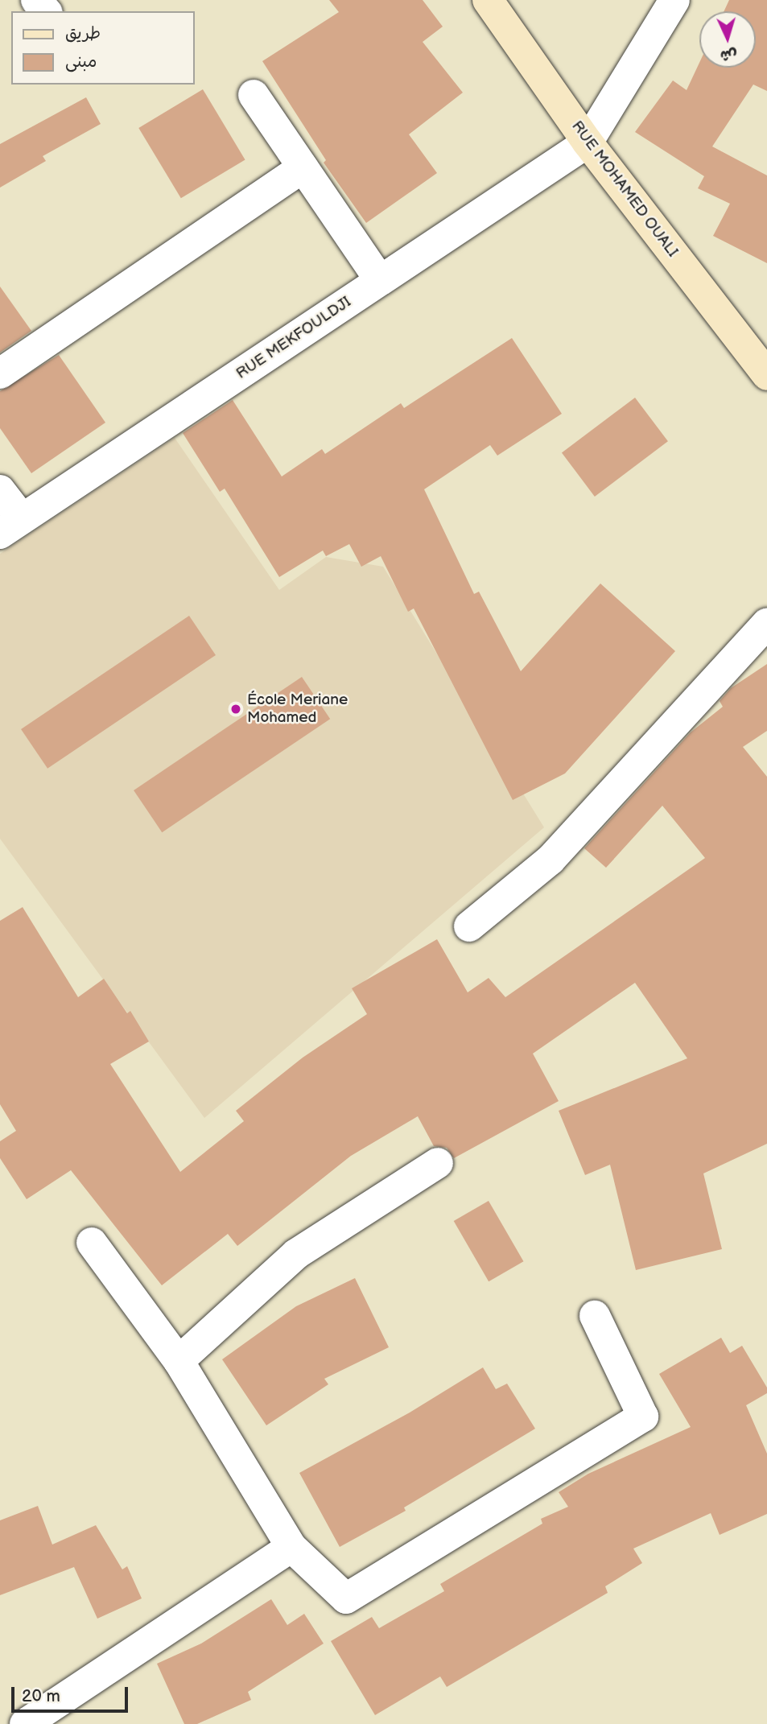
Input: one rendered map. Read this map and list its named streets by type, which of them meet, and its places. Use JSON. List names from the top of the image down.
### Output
{
  "streets": {
    "street": ["RUE MOHAMED OUALI", "RUE MEKFOULDJI"]
  },
  "crossings": [
    ["RUE MOHAMED OUALI", "RUE MEKFOULDJI"]
  ],
  "places": ["École Meriane Mohamed"],
  "legend": ["طريق", "مبنى"],
  "scale_bar": "20 m",
  "north": "bottom"
}
